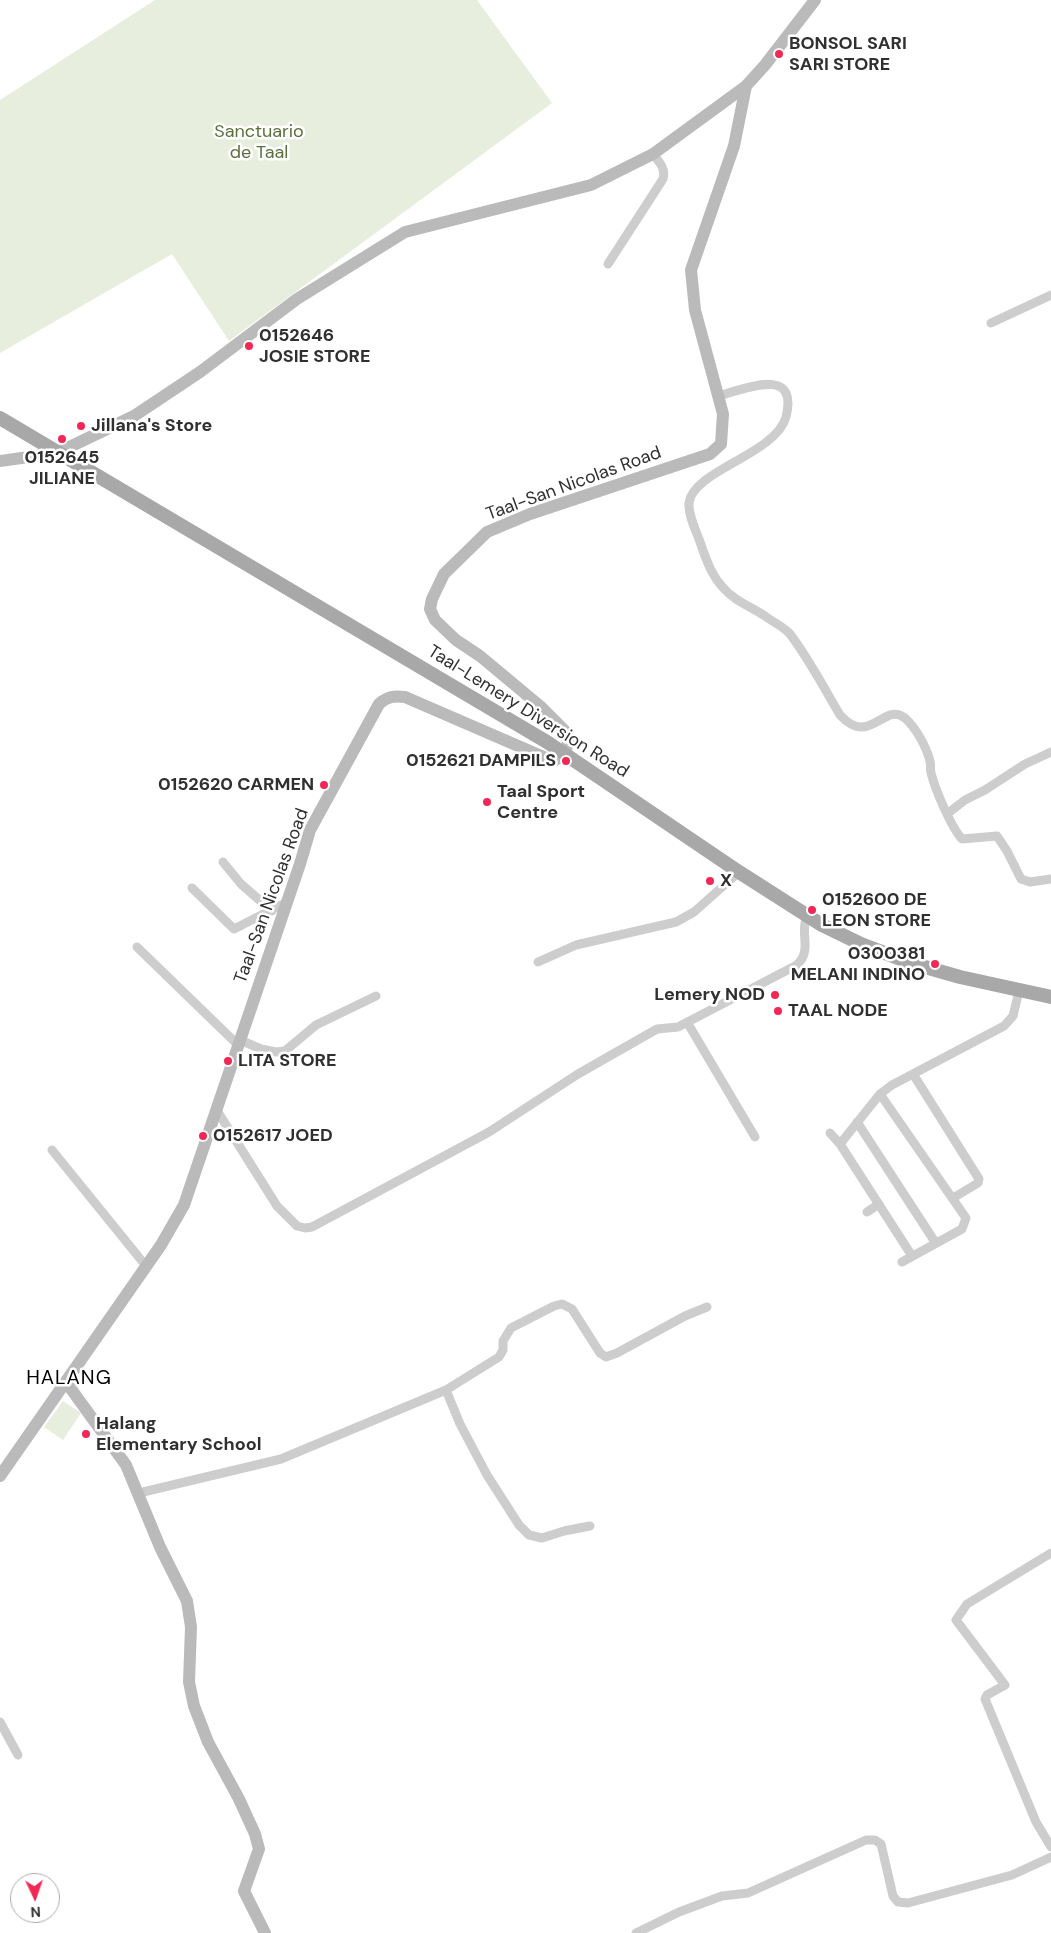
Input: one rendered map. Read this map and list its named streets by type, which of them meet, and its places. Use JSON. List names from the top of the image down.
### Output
{
  "streets": {
    "main road": ["Taal-San Nicolas Road", "Taal-Lemery Diversion Road"]
  },
  "crossings": [
    ["Taal-San Nicolas Road", "Taal-Lemery Diversion Road"]
  ],
  "districts": ["HALANG"],
  "parks": ["Sanctuario de Taal"],
  "places": [
    "BONSOL SARI SARI STORE",
    "0152646 JOSIE STORE",
    "Jillana's Store",
    "0152645 JILIANE",
    "0152621 DAMPILS",
    "0152620 CARMEN",
    "Taal Sport Centre",
    "X",
    "0152600 DE LEON STORE",
    "0300381 MELANI INDINO",
    "Lemery NOD",
    "TAAL NODE",
    "LITA STORE",
    "0152617 JOED",
    "Halang Elementary School"
  ],
  "north": "bottom"
}
